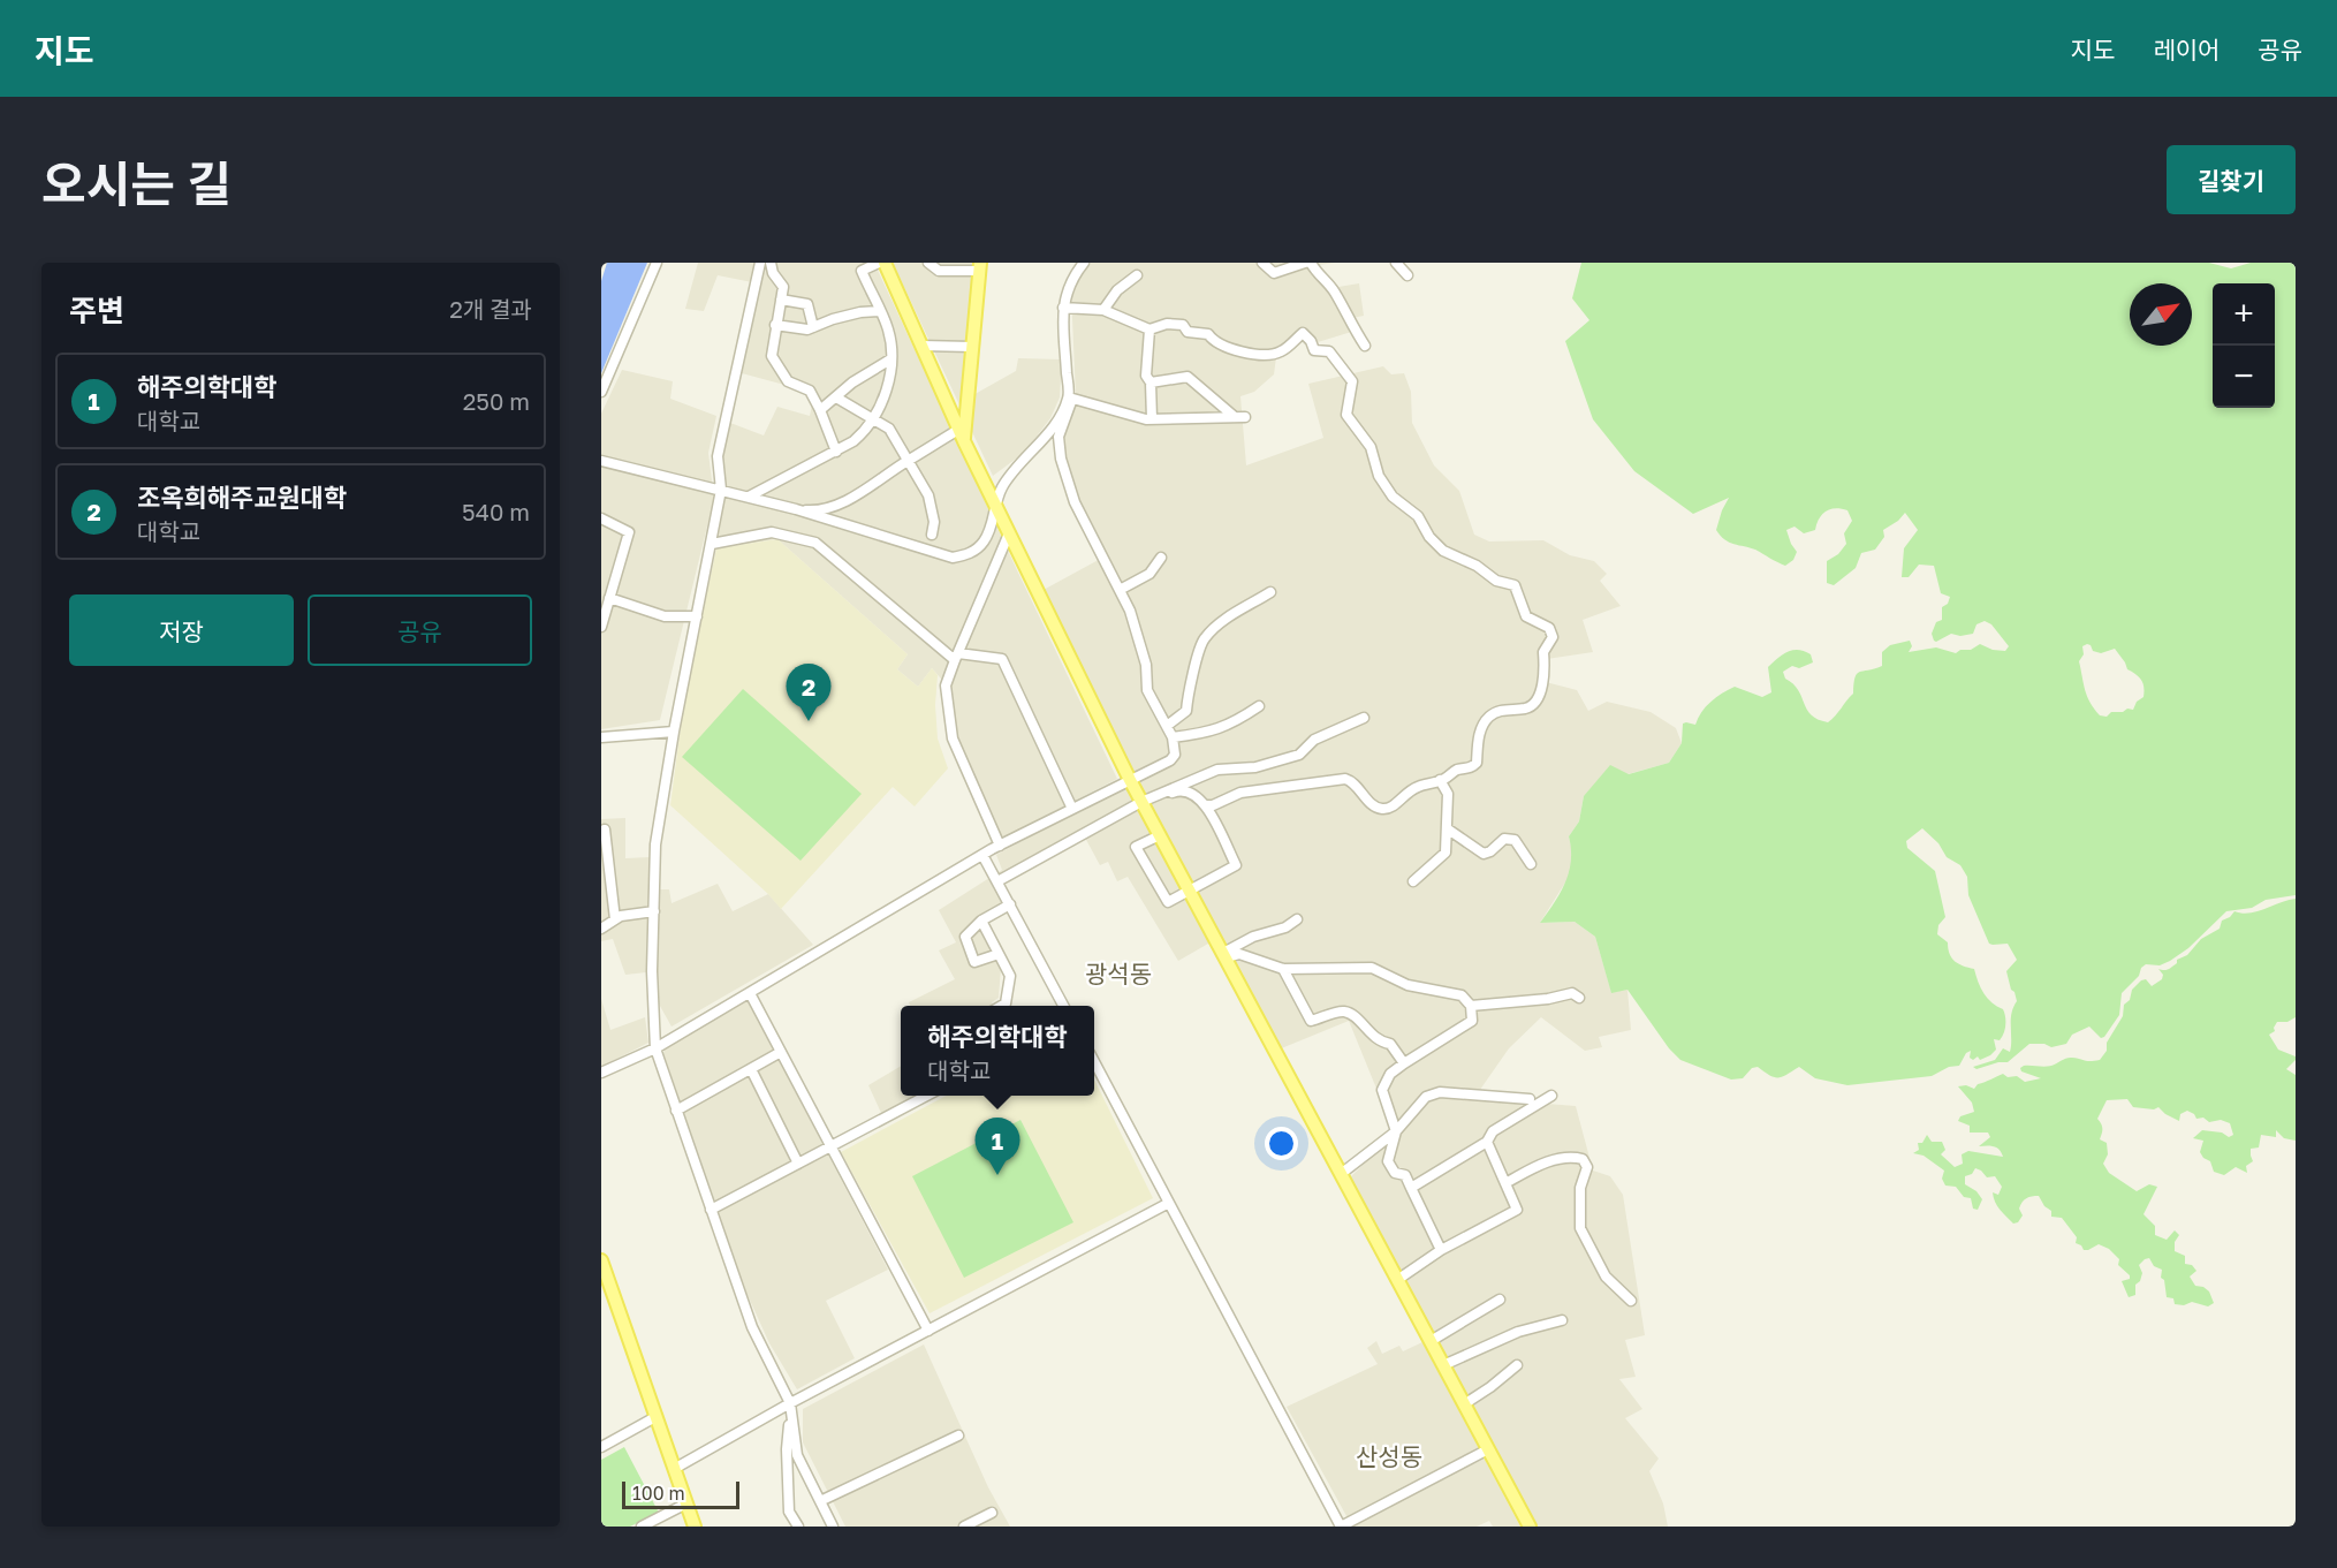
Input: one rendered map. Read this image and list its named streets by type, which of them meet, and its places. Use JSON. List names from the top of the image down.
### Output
{
  "districts": ["광석동", "산성동"],
  "scale_bar": "100 m",
  "north": "top right",
  "page": {
    "header": "지도",
    "nav": ["지도", "레이어", "공유"],
    "title": "오시는 길",
    "buttons": [
      "길찾기",
      ["저장", "공유"]
    ],
    "heading": ["주변", "2개 결과"],
    "map_buttons": ["+", "−"],
    "list": [
      {
        "mark": "1",
        "name": "해주의학대학",
        "note": "대학교",
        "value": "250 m"
      },
      {
        "mark": "2",
        "name": "조옥희해주교원대학",
        "note": "대학교",
        "value": "540 m"
      }
    ],
    "pins": ["2", "1"],
    "popup": ["해주의학대학", "대학교"],
    "scale": "100 m"
  }
}
